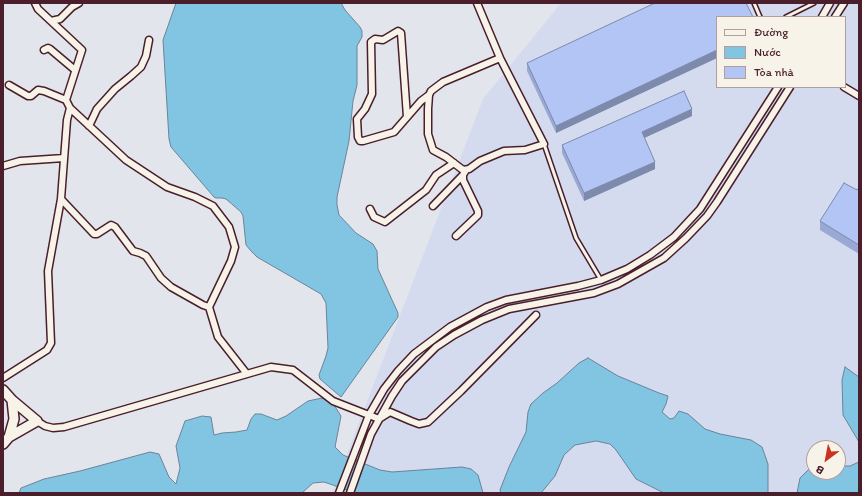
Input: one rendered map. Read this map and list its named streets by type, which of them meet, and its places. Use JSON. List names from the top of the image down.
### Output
{
  "legend": ["Đường", "Nước", "Tòa nhà"],
  "north": "bottom left"
}
